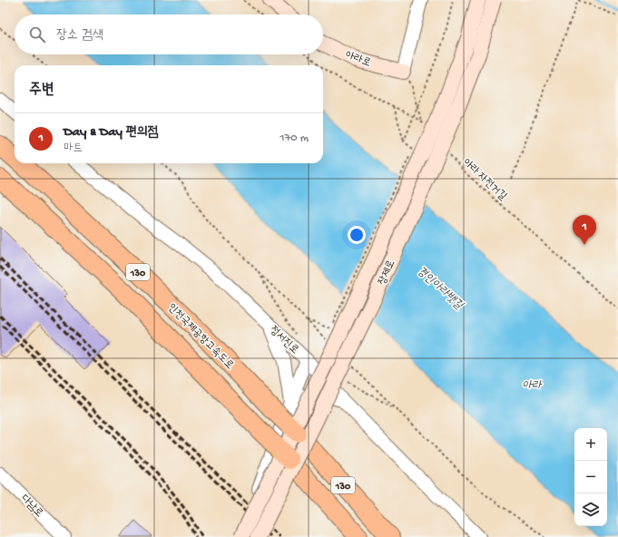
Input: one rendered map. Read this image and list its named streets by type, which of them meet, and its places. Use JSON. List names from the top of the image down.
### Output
{
  "streets": {
    "highway": ["130", "인천국제공항고속도로"],
    "main road": ["아라로", "장제로"],
    "street": ["정서진로", "다남로"],
    "path": ["아라 자전거길"]
  },
  "crossings": [
    ["장제로", "정서진로"]
  ],
  "water": ["경인아라뱃길", "아라"],
  "page": {
    "search": "장소 검색",
    "heading": "주변",
    "list": [
      {
        "mark": "1",
        "name": "Day & Day 편의점",
        "note": "마트",
        "value": "170 m"
      }
    ],
    "pins": "1",
    "map_buttons": ["+", "−"]
  }
}
